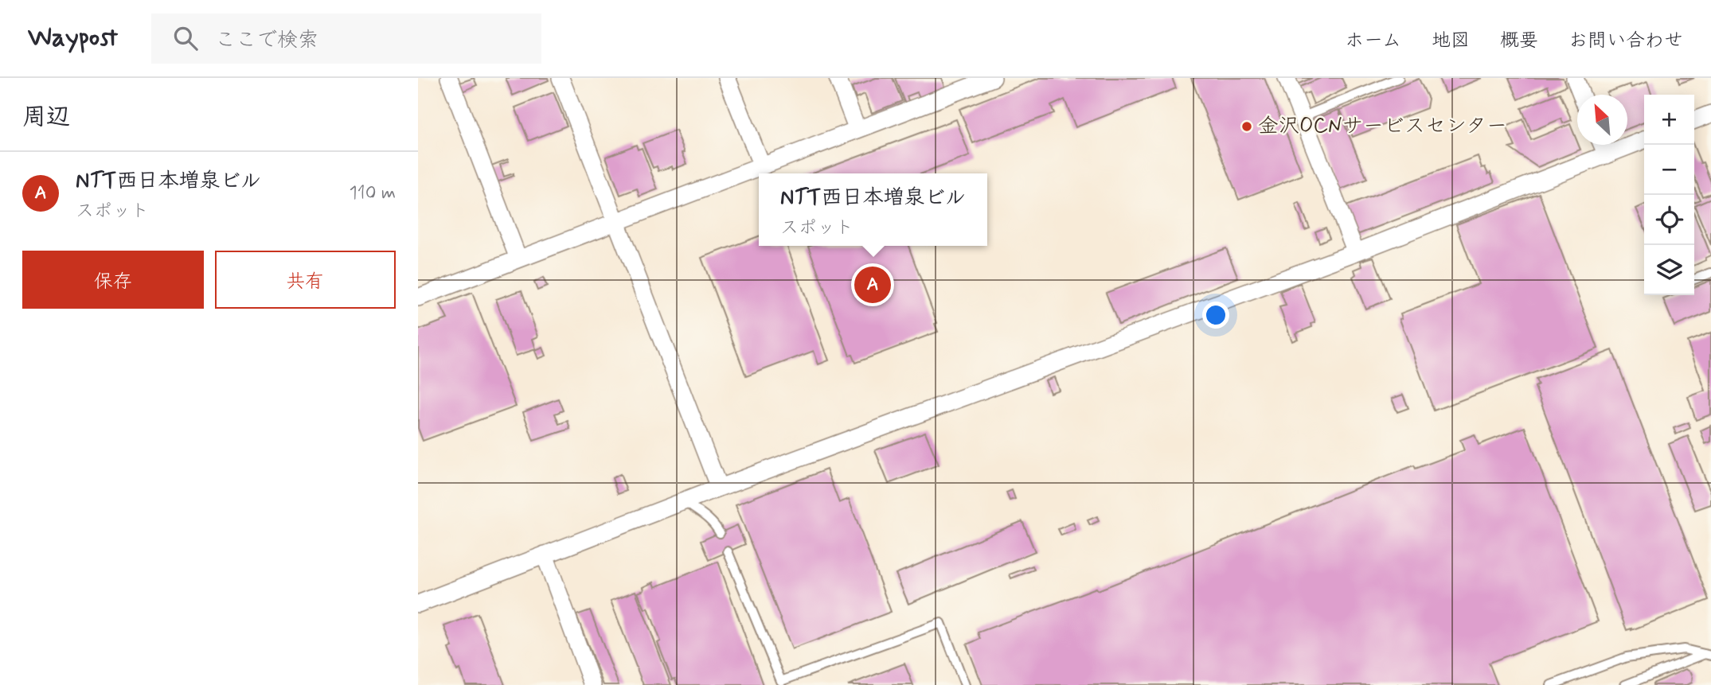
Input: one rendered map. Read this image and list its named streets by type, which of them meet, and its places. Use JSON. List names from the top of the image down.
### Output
{
  "places": ["金沢OCNサービスセンター"],
  "north": "top left",
  "page": {
    "header": "Waypost",
    "search": "ここで検索",
    "nav": [
      "ホーム",
      "地図",
      "概要",
      "お問い合わせ"
    ],
    "heading": "周辺",
    "map_buttons": ["+", "−"],
    "list": [
      {
        "mark": "A",
        "name": "NTT西日本増泉ビル",
        "note": "スポット",
        "value": "110 m"
      }
    ],
    "popup": ["NTT西日本増泉ビル", "スポット"],
    "buttons": ["保存", "共有"],
    "pins": "A"
  }
}
